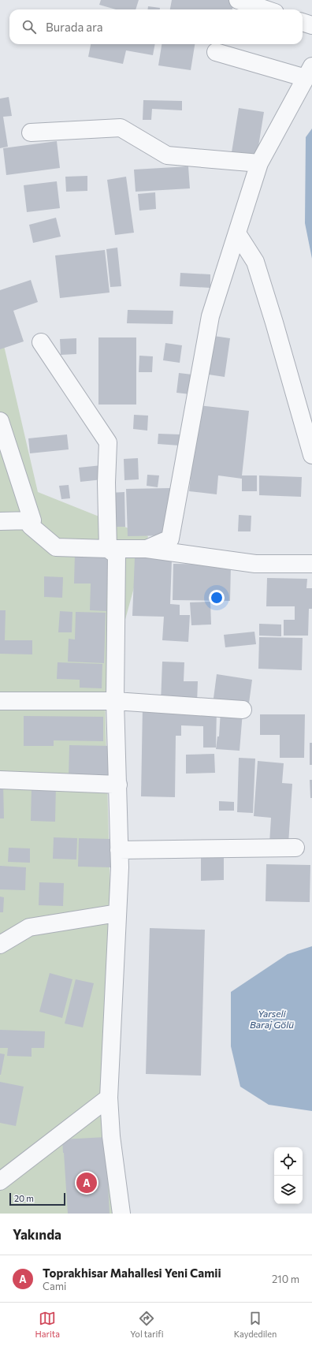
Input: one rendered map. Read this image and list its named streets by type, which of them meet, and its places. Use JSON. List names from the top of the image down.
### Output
{
  "water": ["Yarseli Baraj Gölü"],
  "scale_bar": "20 m",
  "page": {
    "search": "Burada ara",
    "pins": "A",
    "scale": "20 m",
    "heading": "Yakında",
    "list": [
      {
        "mark": "A",
        "name": "Toprakhisar Mahallesi Yeni Camii",
        "note": "Cami",
        "value": "210 m"
      }
    ],
    "nav": ["Harita", "Yol tarifi", "Kaydedilen"]
  }
}
